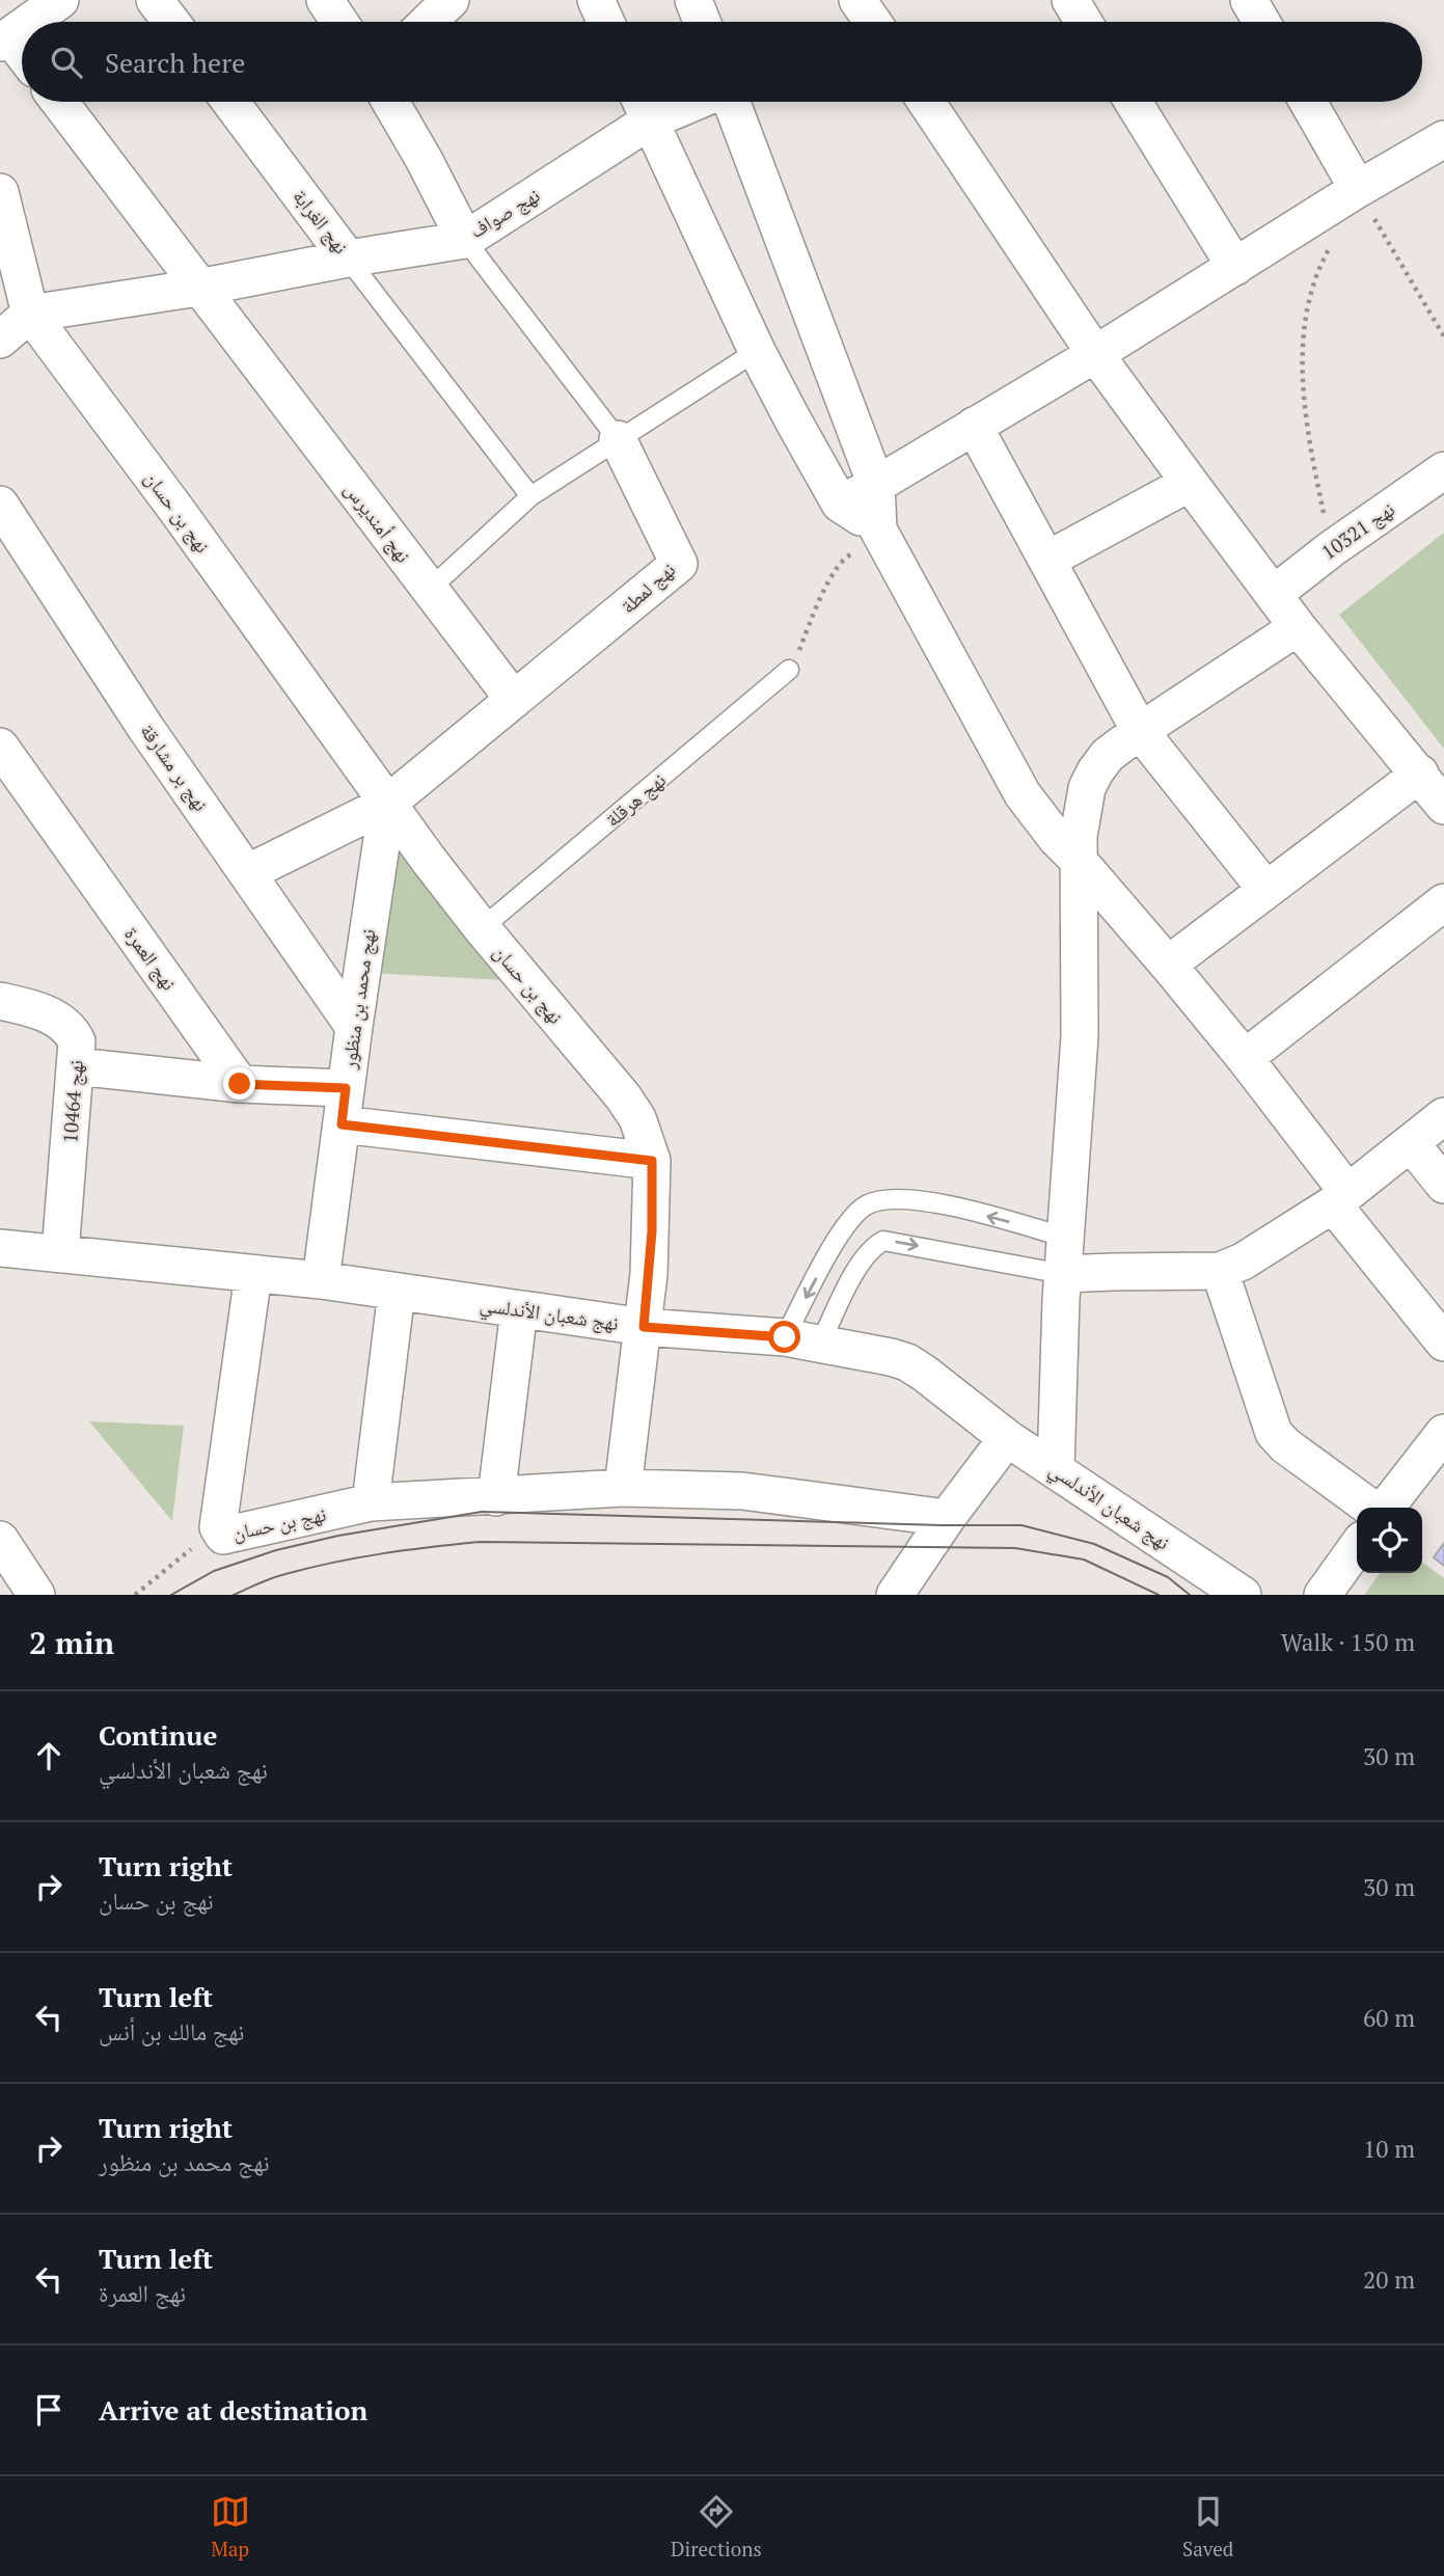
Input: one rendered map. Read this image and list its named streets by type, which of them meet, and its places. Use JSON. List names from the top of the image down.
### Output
{
  "streets": {
    "street": [
      "نهج صواف",
      "نهج الغرابة",
      "نهج بن حسان",
      "نهج أمنديرس",
      "نهج 10321",
      "نهج لمطة",
      "نهج بر مشارقة",
      "نهج العمرة",
      "نهج محمد بن منظور",
      "نهج 10464",
      "نهج شعبان الأندلسي"
    ],
    "lane": ["نهج هرقلة"]
  },
  "crossings": [
    ["نهج صواف", "نهج الغرابة"],
    ["نهج بن حسان", "نهج هرقلة"],
    ["نهج بن حسان", "نهج محمد بن منظور"],
    ["نهج بن حسان", "نهج شعبان الأندلسي"],
    ["نهج أمنديرس", "نهج لمطة"],
    ["نهج بر مشارقة", "نهج محمد بن منظور"],
    ["نهج محمد بن منظور", "نهج شعبان الأندلسي"],
    ["نهج 10464", "نهج شعبان الأندلسي"]
  ],
  "page": {
    "search": "Search here",
    "heading": ["2 min", "Walk · 150 m"],
    "list": [
      ["Continue", "نهج شعبان الأندلسي", "30 m"],
      ["Turn right", "نهج بن حسان", "30 m"],
      ["Turn left", "نهج مالك بن أنس", "60 m"],
      ["Turn right", "نهج محمد بن منظور", "10 m"],
      ["Turn left", "نهج العمرة", "20 m"],
      "Arrive at destination"
    ],
    "nav": ["Map", "Directions", "Saved"]
  }
}
